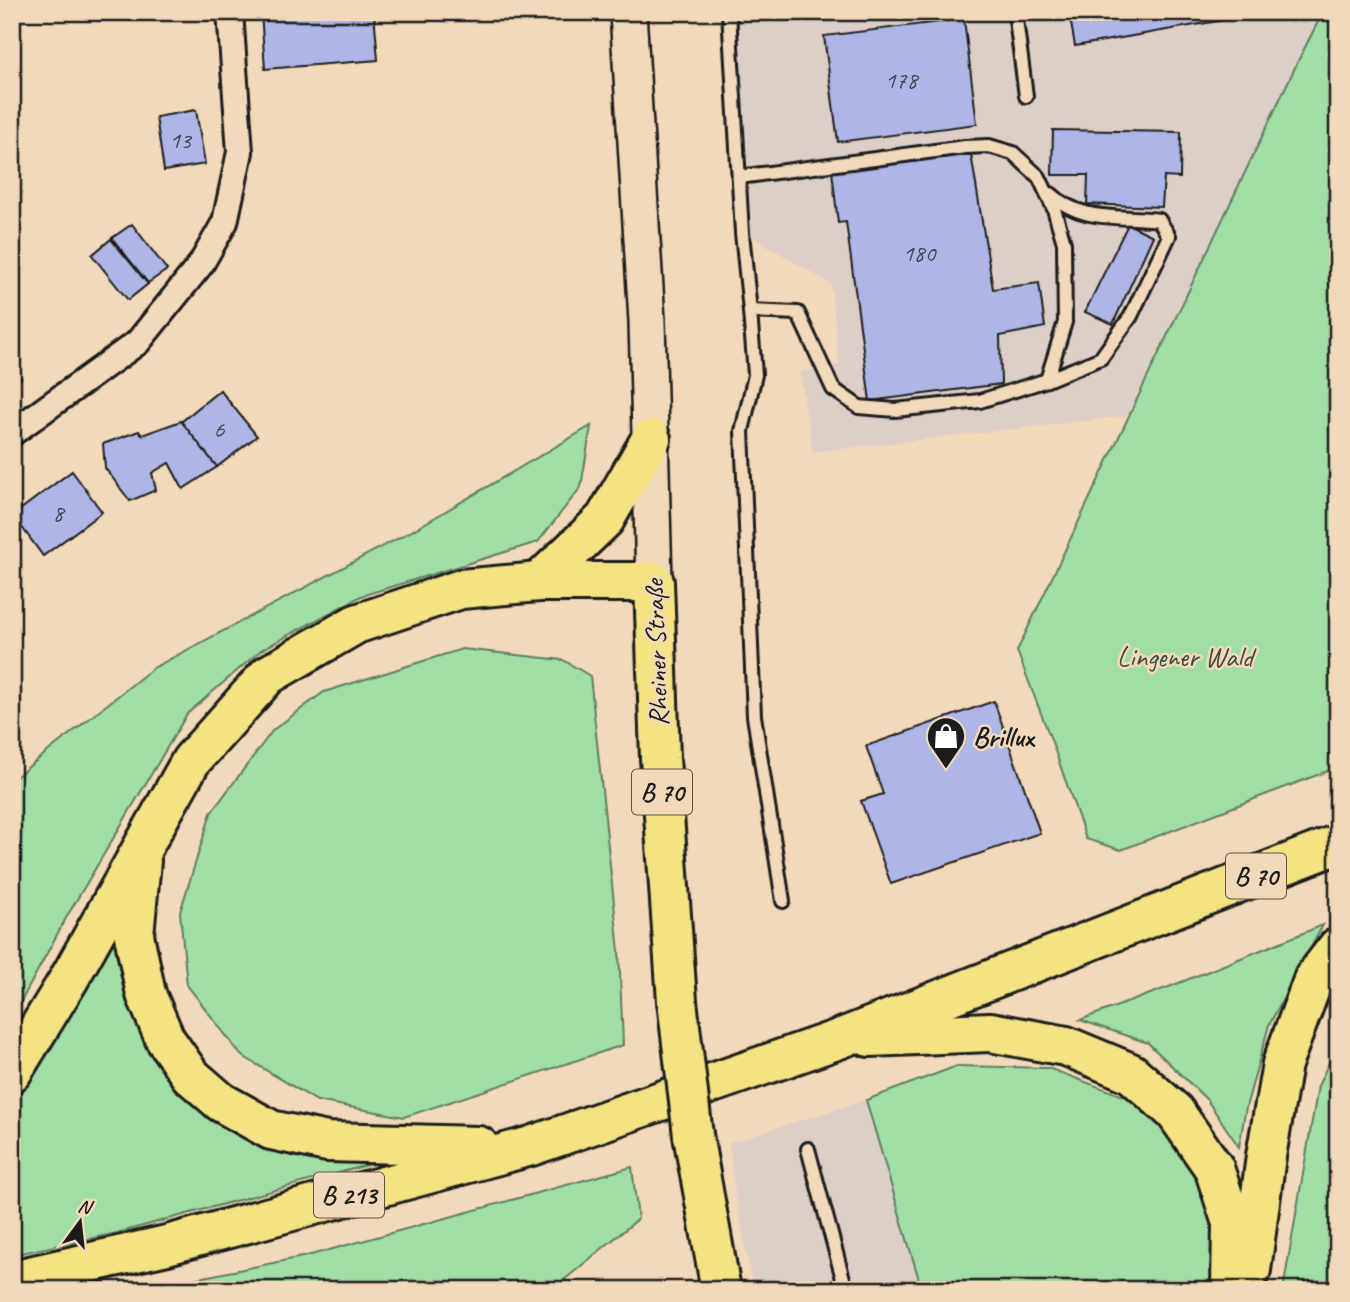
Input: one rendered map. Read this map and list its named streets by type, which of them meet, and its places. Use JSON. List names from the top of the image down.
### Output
{
  "streets": {
    "main road": ["Rheiner Straße", "B 70", "B 213"]
  },
  "crossings": [
    ["B 70", "B 213"]
  ],
  "parks": ["Lingener Wald"],
  "places": {
    "shop": ["Brillux"]
  },
  "house_numbers": [
    "178",
    "13",
    "180",
    "6",
    "8"
  ],
  "north": "top"
}
